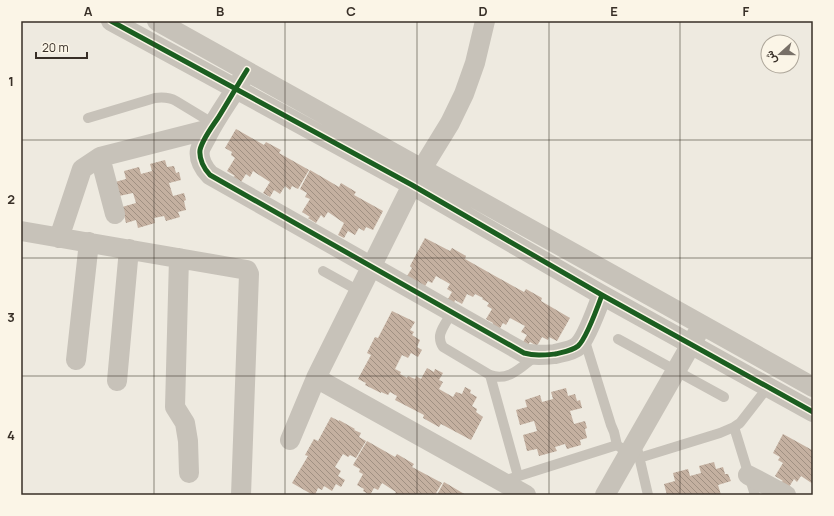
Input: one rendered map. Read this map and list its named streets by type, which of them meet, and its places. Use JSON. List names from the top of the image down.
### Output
{
  "scale_bar": "20 m",
  "north": "left",
  "grid": {
    "columns": [
      "A",
      "B",
      "C",
      "D",
      "E",
      "F"
    ],
    "rows": [
      "1",
      "2",
      "3",
      "4"
    ]
  }
}
